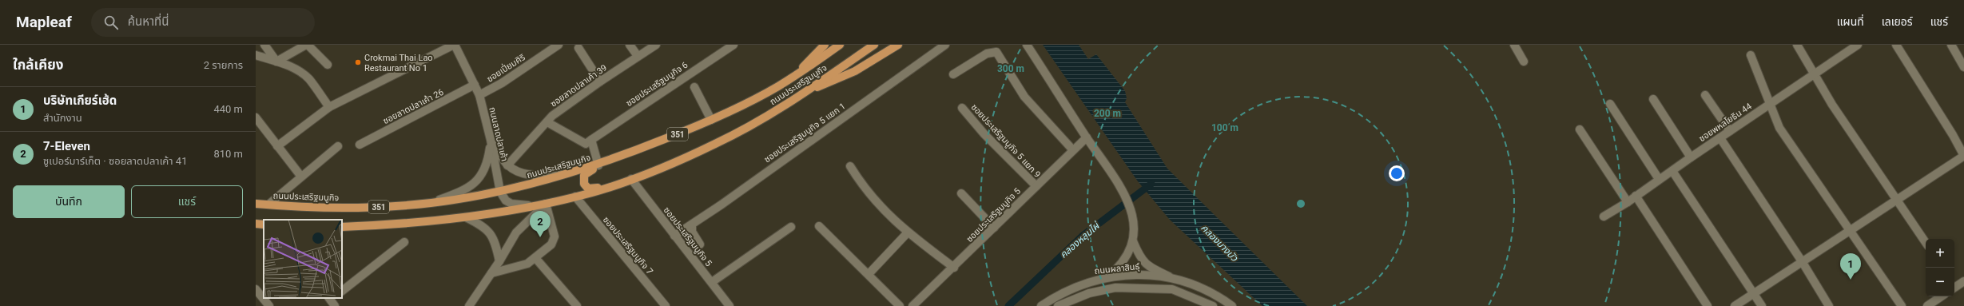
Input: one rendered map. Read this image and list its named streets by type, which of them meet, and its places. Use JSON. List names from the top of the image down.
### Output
{
  "streets": {
    "main road": ["ถนนประเสริฐมนูกิจ", "351"],
    "street": [
      "ซอยเปี่ยมศิริ",
      "ซอยประเสริฐมนูกิจ 6",
      "ซอยลาดปลาเค้า 39",
      "ซอยลาดปลาเค้า 26",
      "ซอยพหลโยธิน 44",
      "ซอยประเสริฐมนูกิจ 5 แยก 1",
      "ถนนลาดปลาเค้า",
      "ซอยประเสริฐมนูกิจ 5 แยก 9",
      "ซอยประเสริฐมนูกิจ 5",
      "ซอยประเสริฐมนูกิจ 7",
      "ถนนผลาสินธุ์"
    ]
  },
  "crossings": [
    ["ซอยเปี่ยมศิริ", "ถนนลาดปลาเค้า"],
    ["ถนนประเสริฐมนูกิจ", "ถนนลาดปลาเค้า"],
    ["ถนนประเสริฐมนูกิจ", "ซอยประเสริฐมนูกิจ 5"],
    ["ถนนประเสริฐมนูกิจ", "ซอยประเสริฐมนูกิจ 7"],
    ["ซอยลาดปลาเค้า 26", "ถนนลาดปลาเค้า"],
    ["ซอยประเสริฐมนูกิจ 5 แยก 1", "ซอยประเสริฐมนูกิจ 5"],
    ["ซอยประเสริฐมนูกิจ 5 แยก 9", "ซอยประเสริฐมนูกิจ 5"]
  ],
  "water": ["คลองหลุมไผ่", "คลองบางบัว"],
  "places": ["Crokmai Thai Lao Restaurant No 1"],
  "page": {
    "header": "Mapleaf",
    "search": "ค้นหาที่นี่",
    "nav": ["แผนที่", "เลเยอร์", "แชร์"],
    "heading": ["ใกล้เคียง", "2 รายการ"],
    "list": [
      {
        "mark": "1",
        "name": "บริษัทเกียร์เฮ้ด",
        "note": "สำนักงาน",
        "value": "440 m"
      },
      {
        "mark": "2",
        "name": "7-Eleven",
        "note": "ซูเปอร์มาร์เก็ต · ซอยลาดปลาเค้า 41",
        "value": "810 m"
      }
    ],
    "buttons": ["บันทึก", "แชร์"],
    "pins": ["2", "1"],
    "map_buttons": ["+", "−"]
  },
  "rings": ["300 m", "200 m", "100 m"]
}
